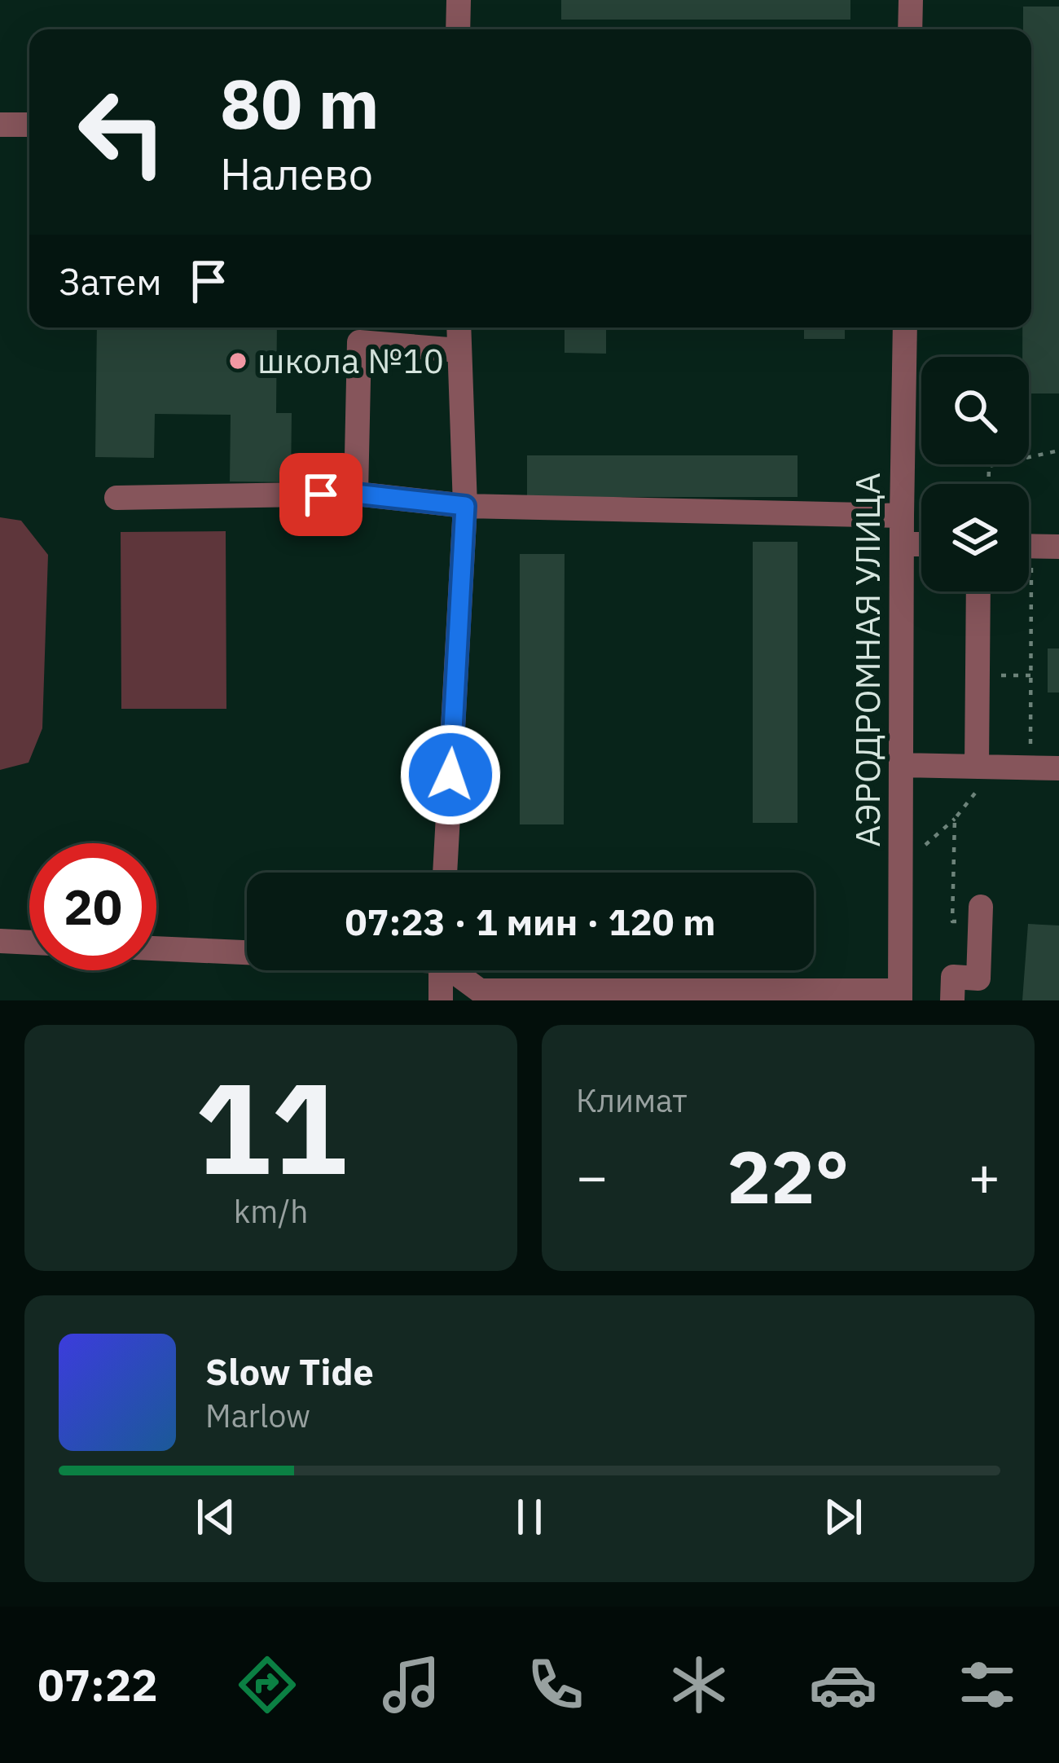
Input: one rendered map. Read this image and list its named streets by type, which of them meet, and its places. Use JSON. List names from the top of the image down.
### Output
{
  "streets": {
    "street": ["АЭРОДРОМНАЯ УЛИЦА"]
  },
  "places": ["школа №10"],
  "page": {
    "turn": ["80 m", "Налево"],
    "then": "Затем",
    "limit": "20",
    "trip": "07:23 · 1 мин · 120 m",
    "tile": [
      ["11", "km/h"],
      "Климат"
    ],
    "heat": ["−", "22°", "+"],
    "song": ["Slow Tide", "Marlow"],
    "tabs": "07:22"
  }
}
